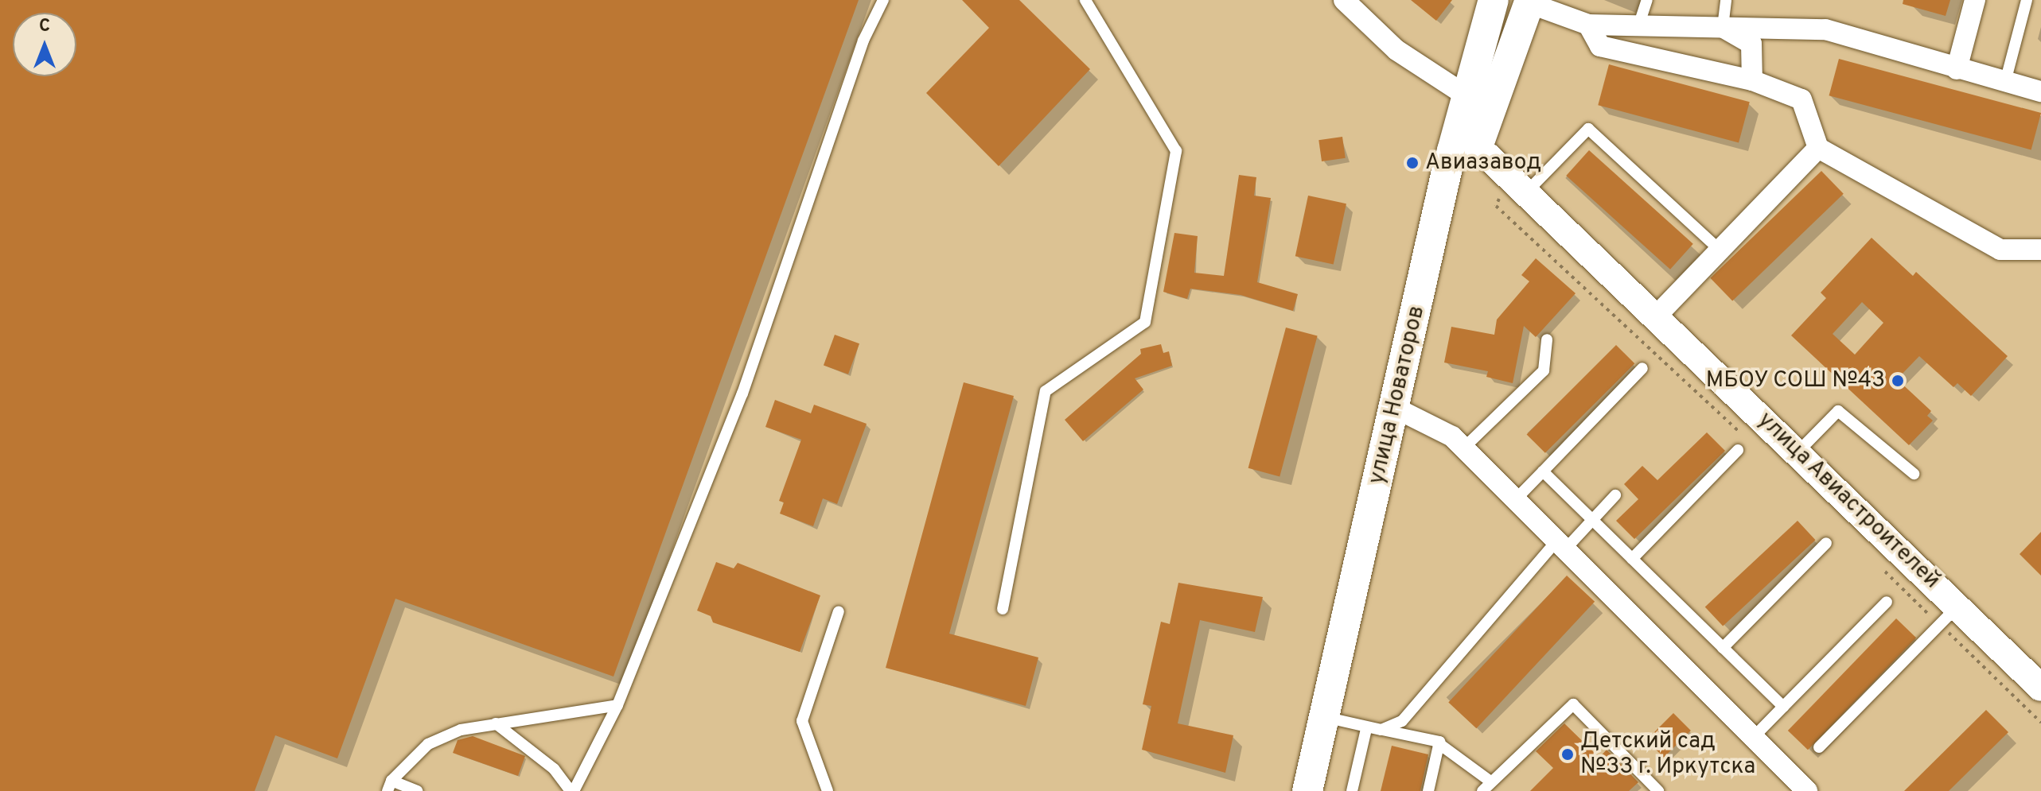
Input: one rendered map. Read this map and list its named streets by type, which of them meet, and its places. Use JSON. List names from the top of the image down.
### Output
{
  "streets": {
    "main road": ["улица Новаторов"],
    "street": ["улица Авиастроителей"]
  },
  "crossings": [
    ["улица Новаторов", "улица Авиастроителей"]
  ],
  "places": ["Авиазавод", "МБОУ СОШ №43", "Детский сад №33 г. Иркутска"],
  "north": "top"
}
